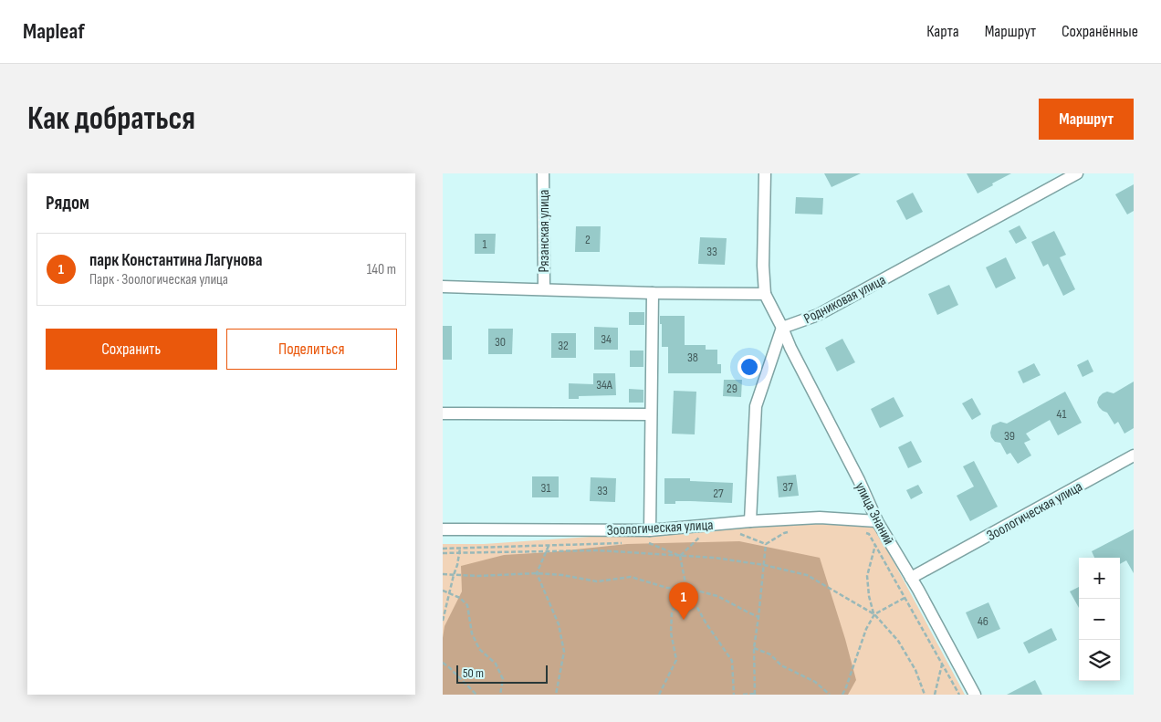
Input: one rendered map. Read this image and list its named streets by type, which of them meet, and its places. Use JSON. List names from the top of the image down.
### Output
{
  "streets": {
    "street": [
      "Рязанская улица",
      "Родниковая улица",
      "Зоологическая улица",
      "улица Знаний"
    ]
  },
  "crossings": [
    ["Родниковая улица", "улица Знаний"],
    ["Зоологическая улица", "улица Знаний"]
  ],
  "house_numbers": [
    "2",
    "1",
    "33",
    "34",
    "30",
    "32",
    "38",
    "34А",
    "29",
    "41",
    "39",
    "37",
    "31",
    "33",
    "27",
    "46"
  ],
  "scale_bar": "50 m",
  "page": {
    "header": "Mapleaf",
    "nav": ["Карта", "Маршрут", "Сохранённые"],
    "buttons": [
      "Маршрут",
      ["Сохранить", "Поделиться"]
    ],
    "title": "Как добраться",
    "heading": "Рядом",
    "list": [
      {
        "mark": "1",
        "name": "парк Константина Лагунова",
        "note": "Парк · Зоологическая улица",
        "value": "140 m"
      }
    ],
    "map_buttons": ["+", "−"],
    "pins": "1",
    "scale": "50 m"
  }
}
